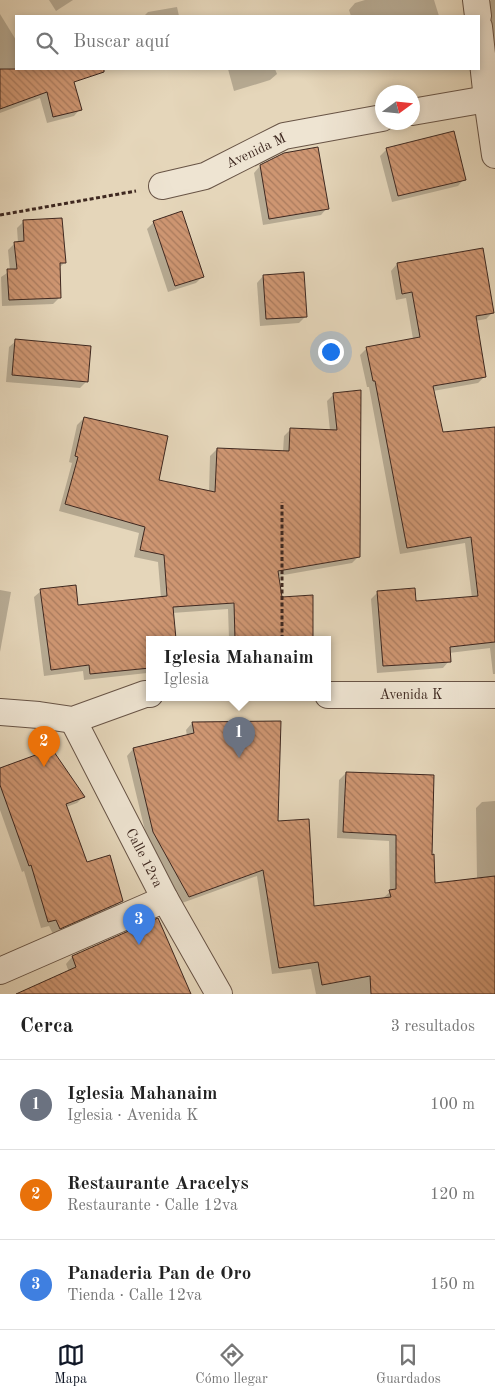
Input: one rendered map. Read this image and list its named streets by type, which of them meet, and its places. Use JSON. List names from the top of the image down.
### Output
{
  "streets": {
    "street": ["Avenida M", "Avenida K", "Calle 12va"]
  },
  "north": "right",
  "page": {
    "search": "Buscar aquí",
    "popup": ["Iglesia Mahanaim", "Iglesia"],
    "pins": ["1", "2", "3"],
    "heading": ["Cerca", "3 resultados"],
    "list": [
      {
        "mark": "1",
        "name": "Iglesia Mahanaim",
        "note": "Iglesia · Avenida K",
        "value": "100 m"
      },
      {
        "mark": "2",
        "name": "Restaurante Aracelys",
        "note": "Restaurante · Calle 12va",
        "value": "120 m"
      },
      {
        "mark": "3",
        "name": "Panaderia Pan de Oro",
        "note": "Tienda · Calle 12va",
        "value": "150 m"
      }
    ],
    "nav": ["Mapa", "Cómo llegar", "Guardados"]
  }
}
